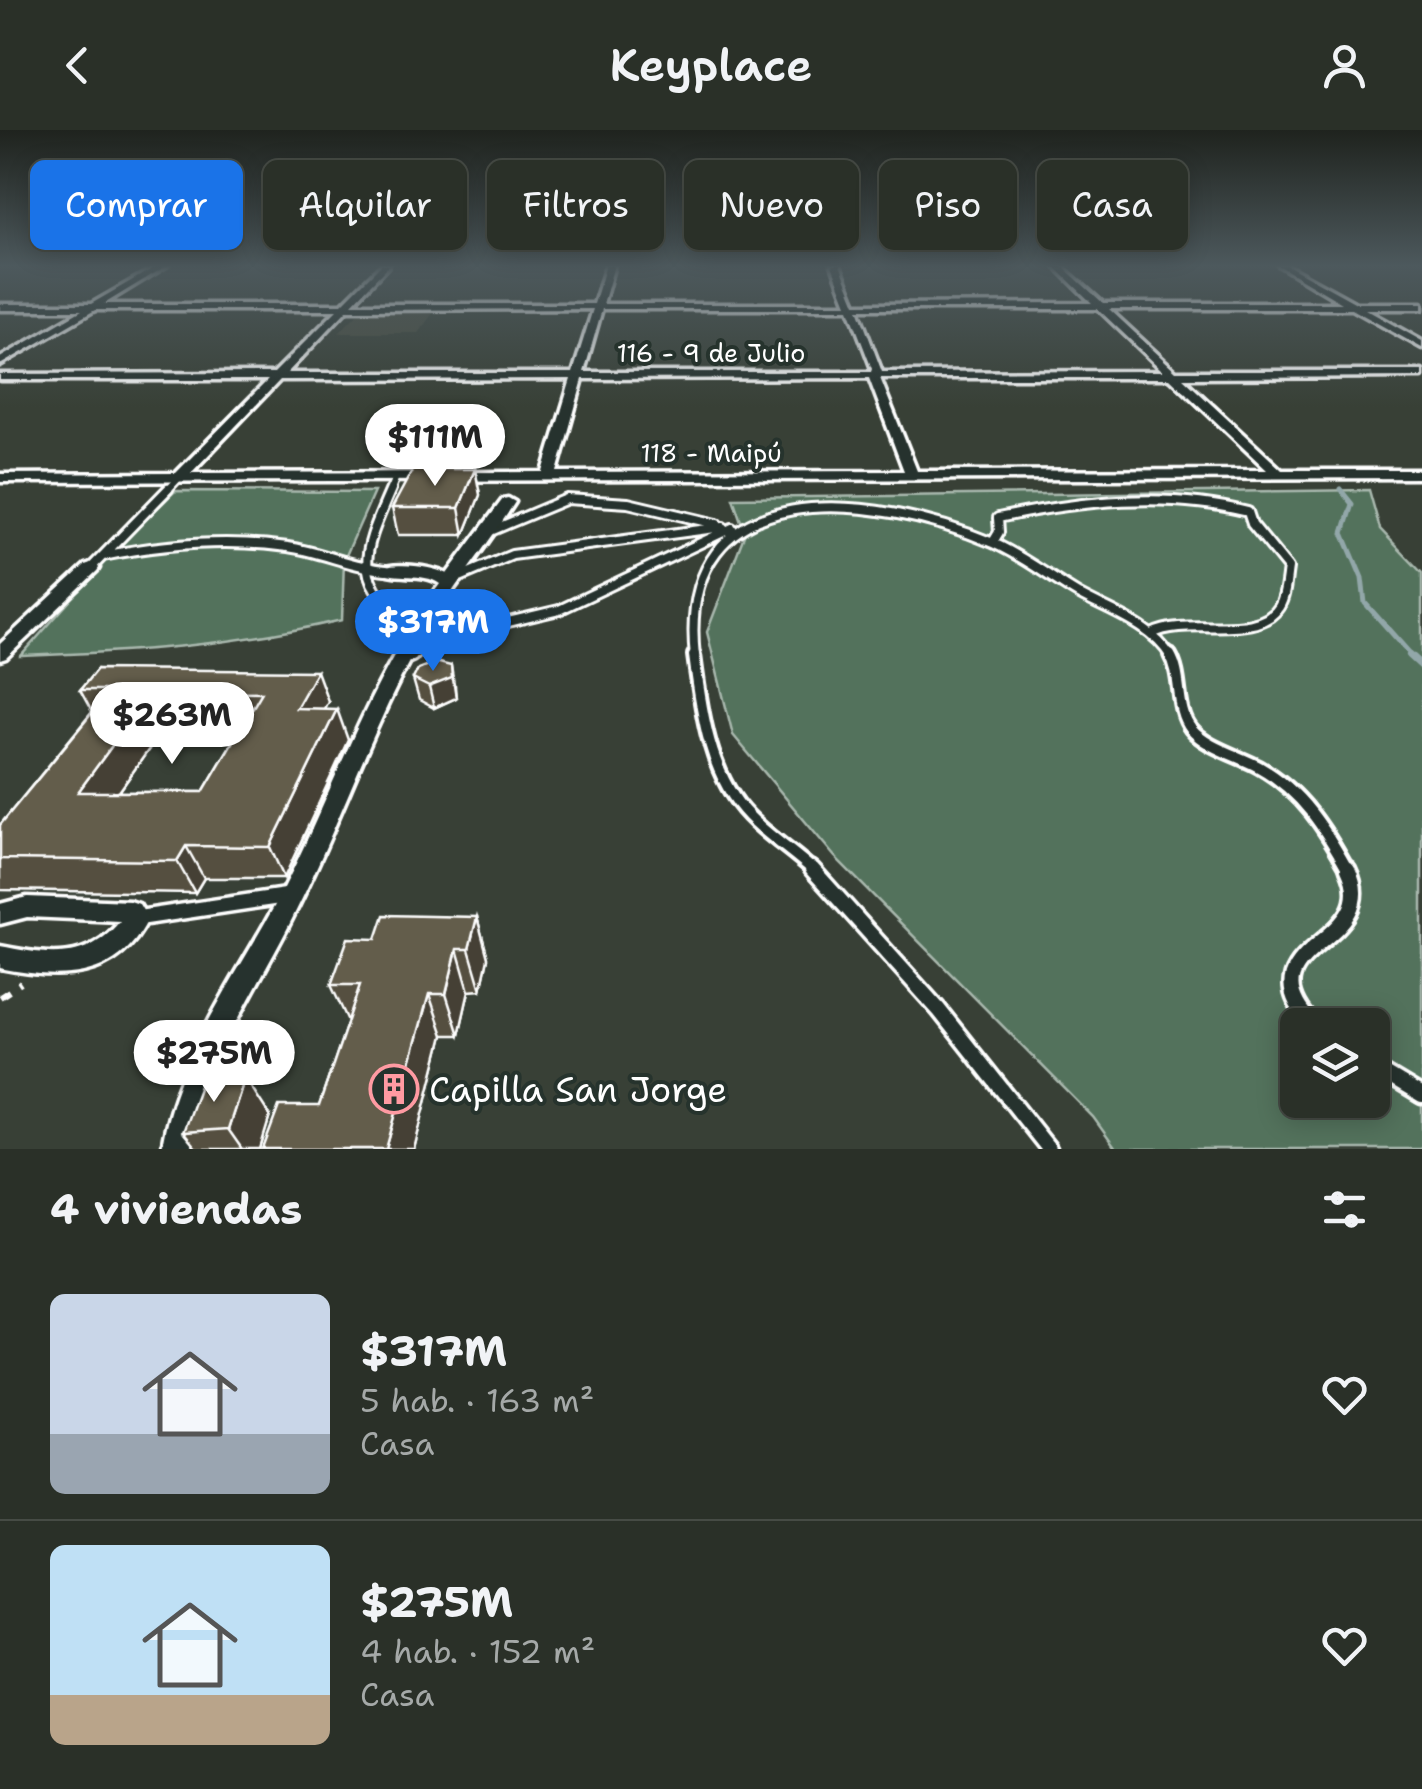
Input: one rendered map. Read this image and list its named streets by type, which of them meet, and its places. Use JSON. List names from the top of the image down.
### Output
{
  "streets": {
    "street": ["116 - 9 de Julio", "118 - Maipú"]
  },
  "places": {
    "building": ["Capilla San Jorge"]
  },
  "page": {
    "header": "Keyplace",
    "chip": [
      "Comprar",
      "Alquilar",
      "Filtros",
      "Nuevo",
      "Piso",
      "Casa"
    ],
    "price": [
      "$111M",
      "$317M",
      "$263M",
      "$275M"
    ],
    "heading": "4 viviendas",
    "list": [
      {
        "name": "$317M",
        "note": "5 hab. · 163 m² · Casa"
      },
      {
        "name": "$275M",
        "note": "4 hab. · 152 m² · Casa"
      }
    ]
  }
}
